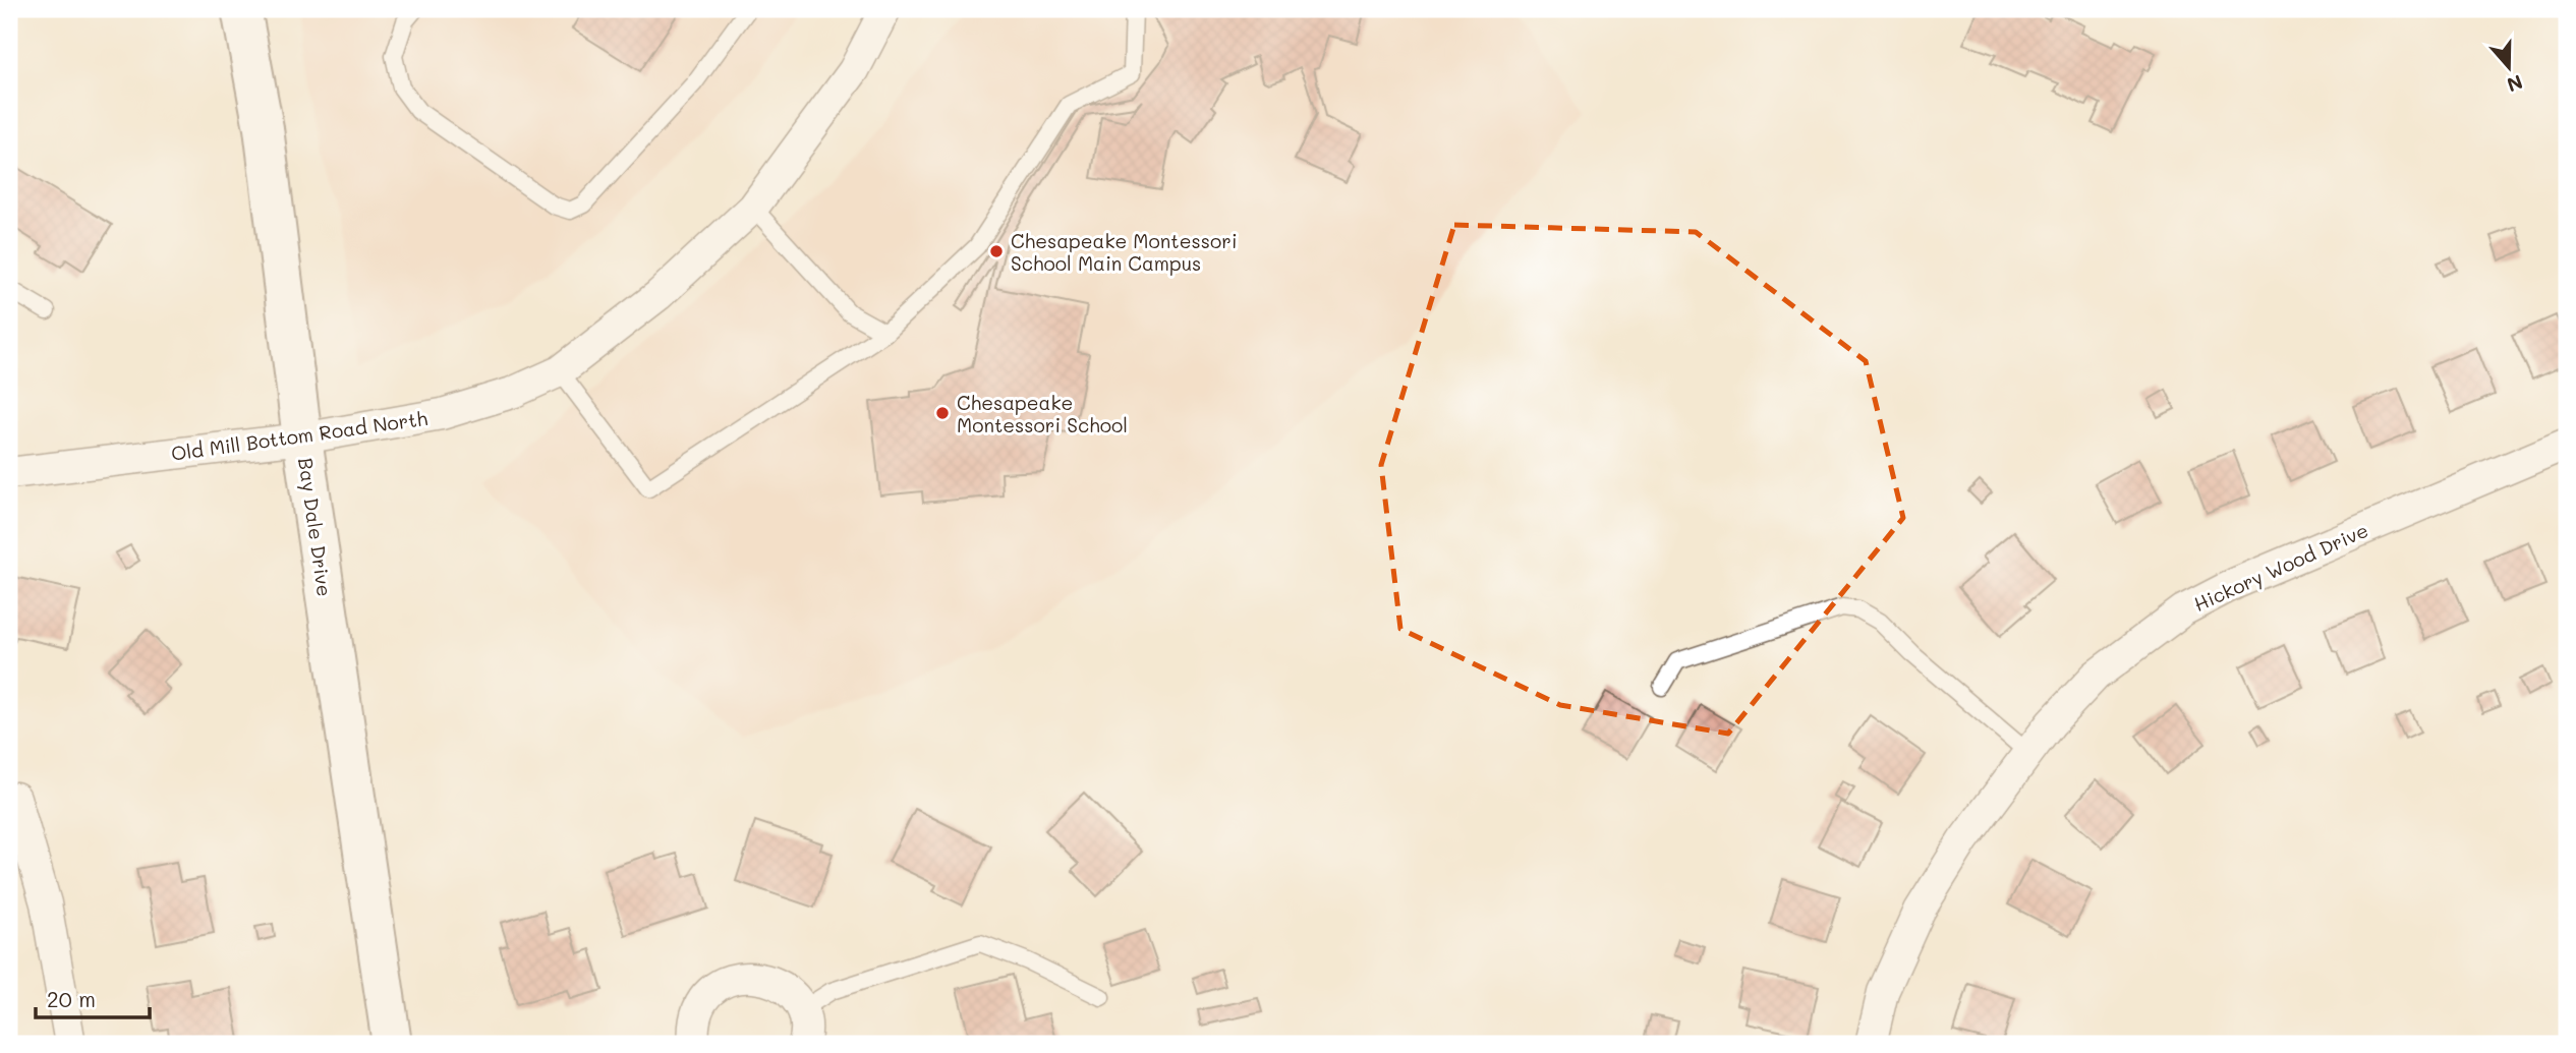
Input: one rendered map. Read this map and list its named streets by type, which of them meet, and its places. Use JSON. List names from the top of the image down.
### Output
{
  "streets": {
    "street": ["Old Mill Bottom Road North", "Bay Dale Drive", "Hickory Wood Drive"]
  },
  "crossings": [
    ["Old Mill Bottom Road North", "Bay Dale Drive"]
  ],
  "places": ["Chesapeake Montessori School Main Campus", "Chesapeake Montessori School"],
  "scale_bar": "20 m",
  "north": "bottom"
}
